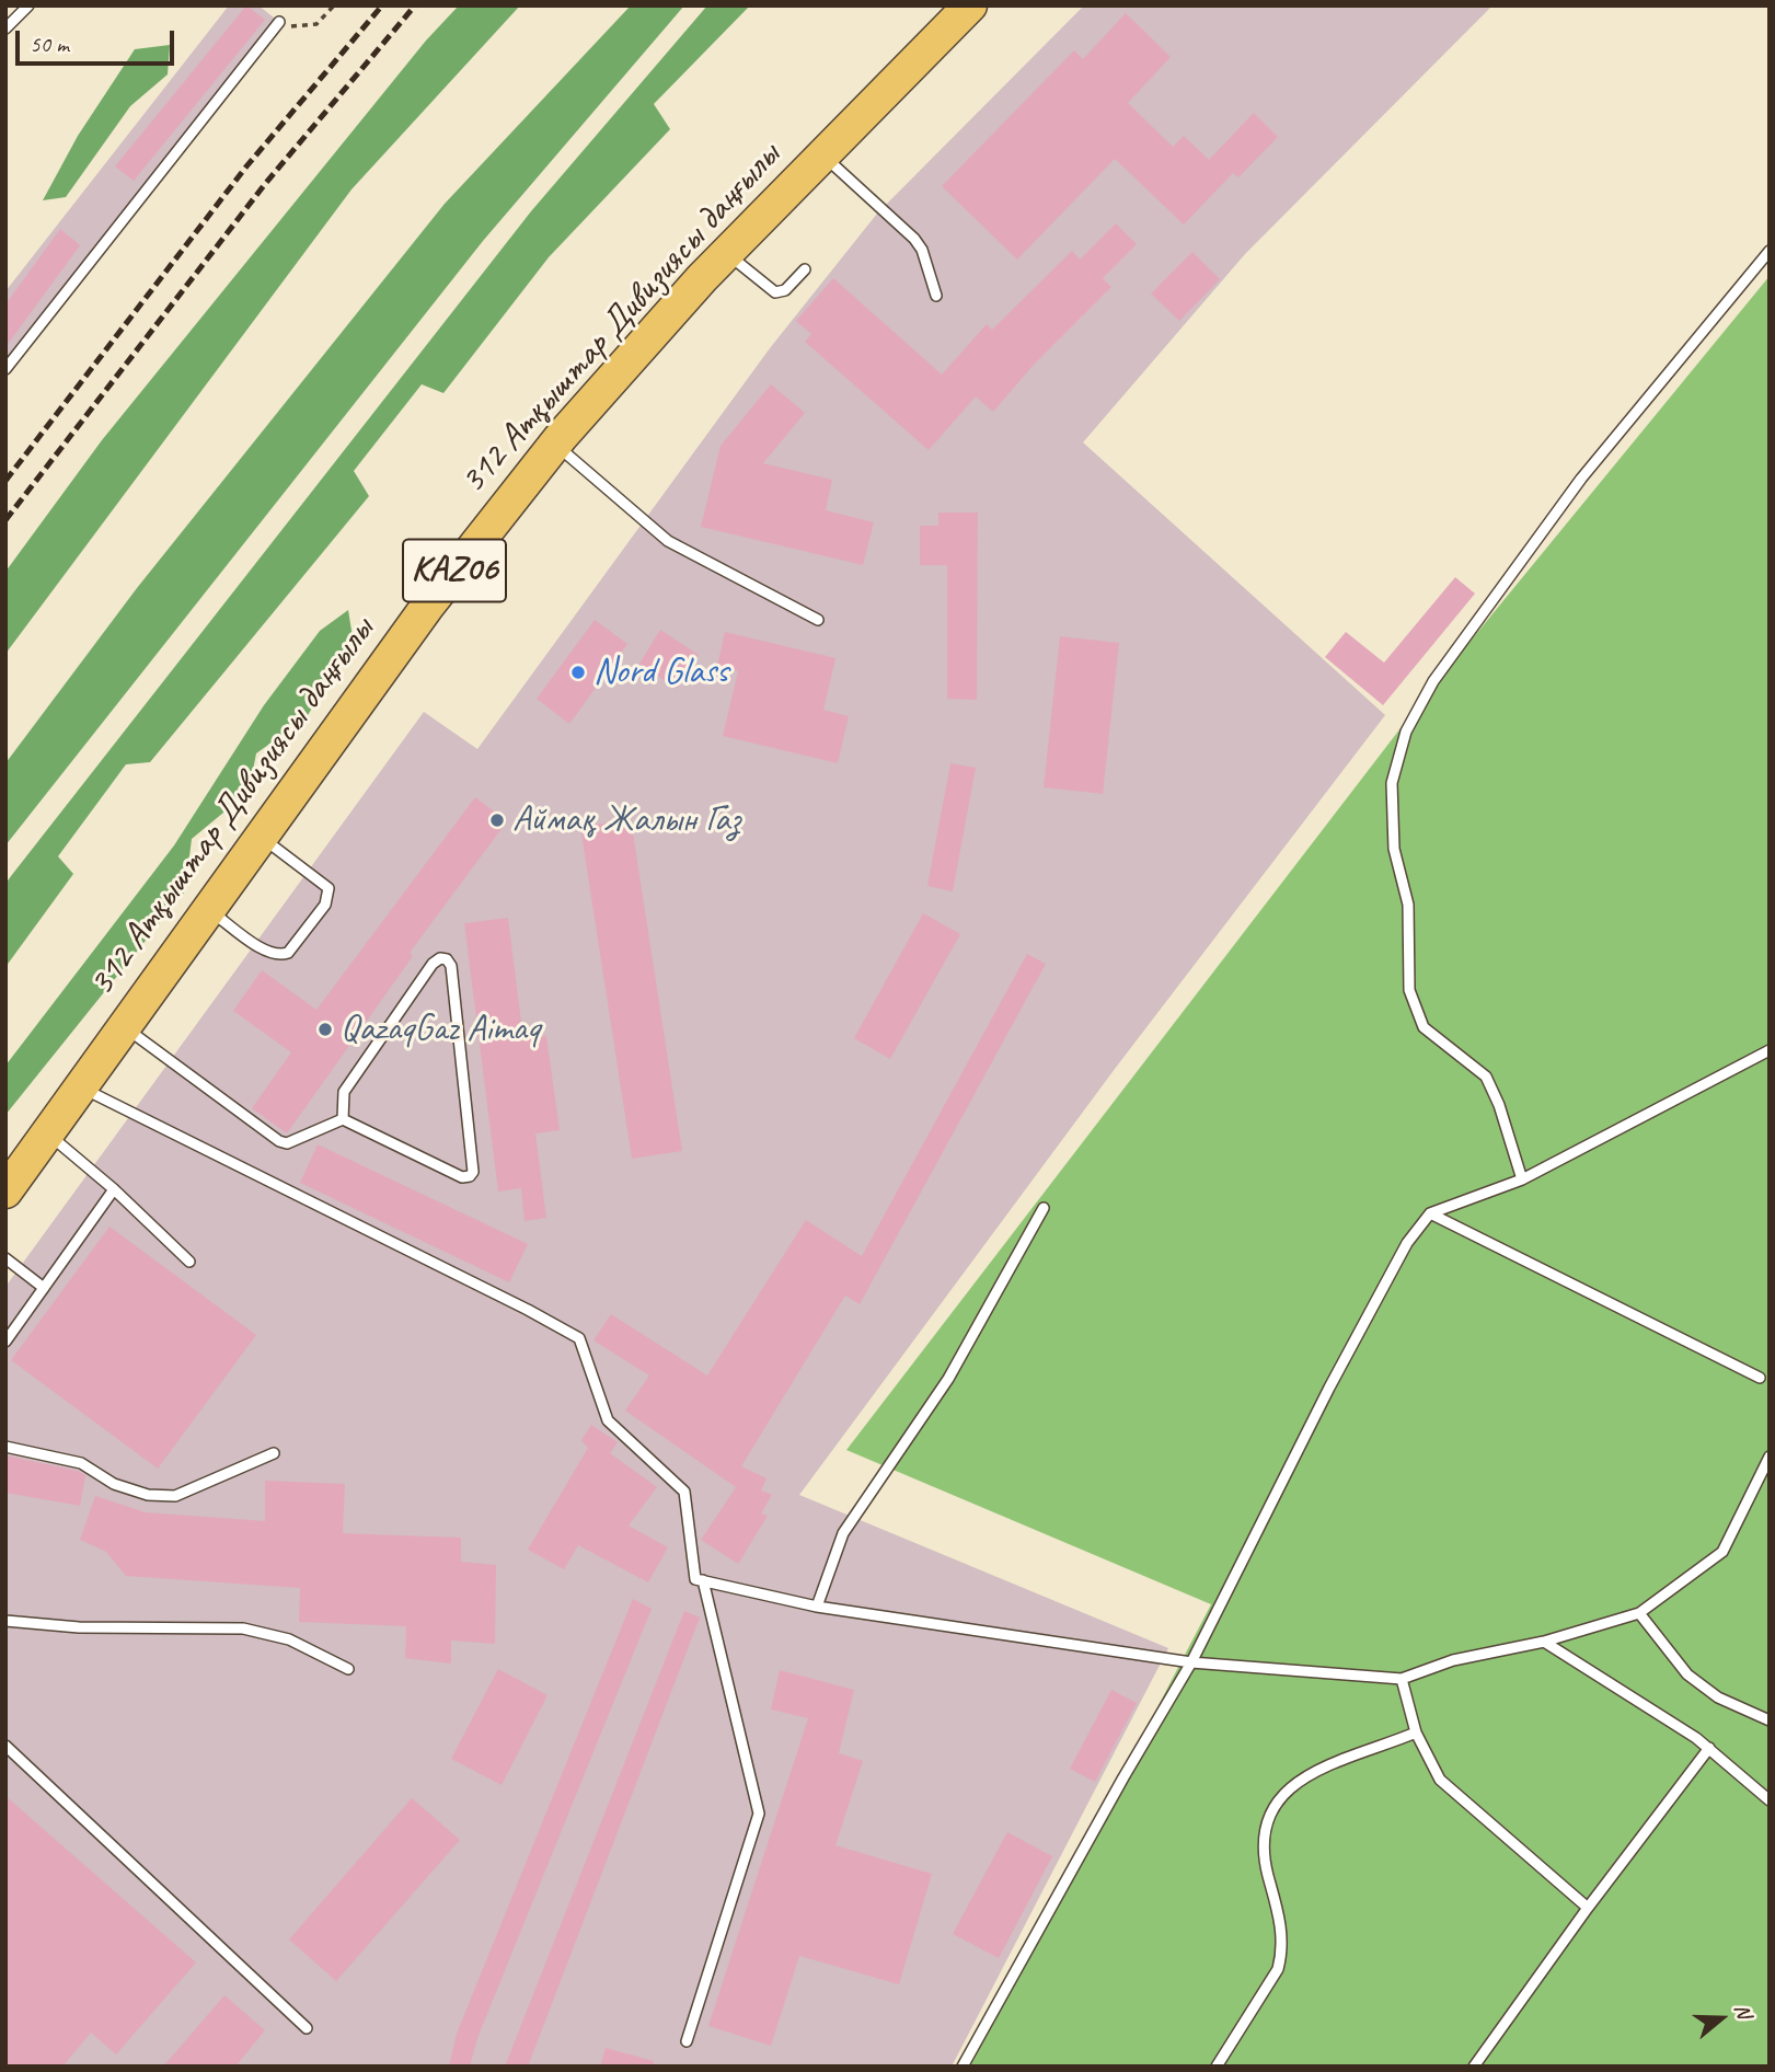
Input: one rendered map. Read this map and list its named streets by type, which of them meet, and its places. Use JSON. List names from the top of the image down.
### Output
{
  "streets": {
    "highway": ["312 Атқыштар Дивизиясы даңғылы", "KАZ06"]
  },
  "places": ["Nord Glass", "Аймақ Жалын Газ", "QazaqGaz Aimaq"],
  "scale_bar": "50 m",
  "north": "right"
}
